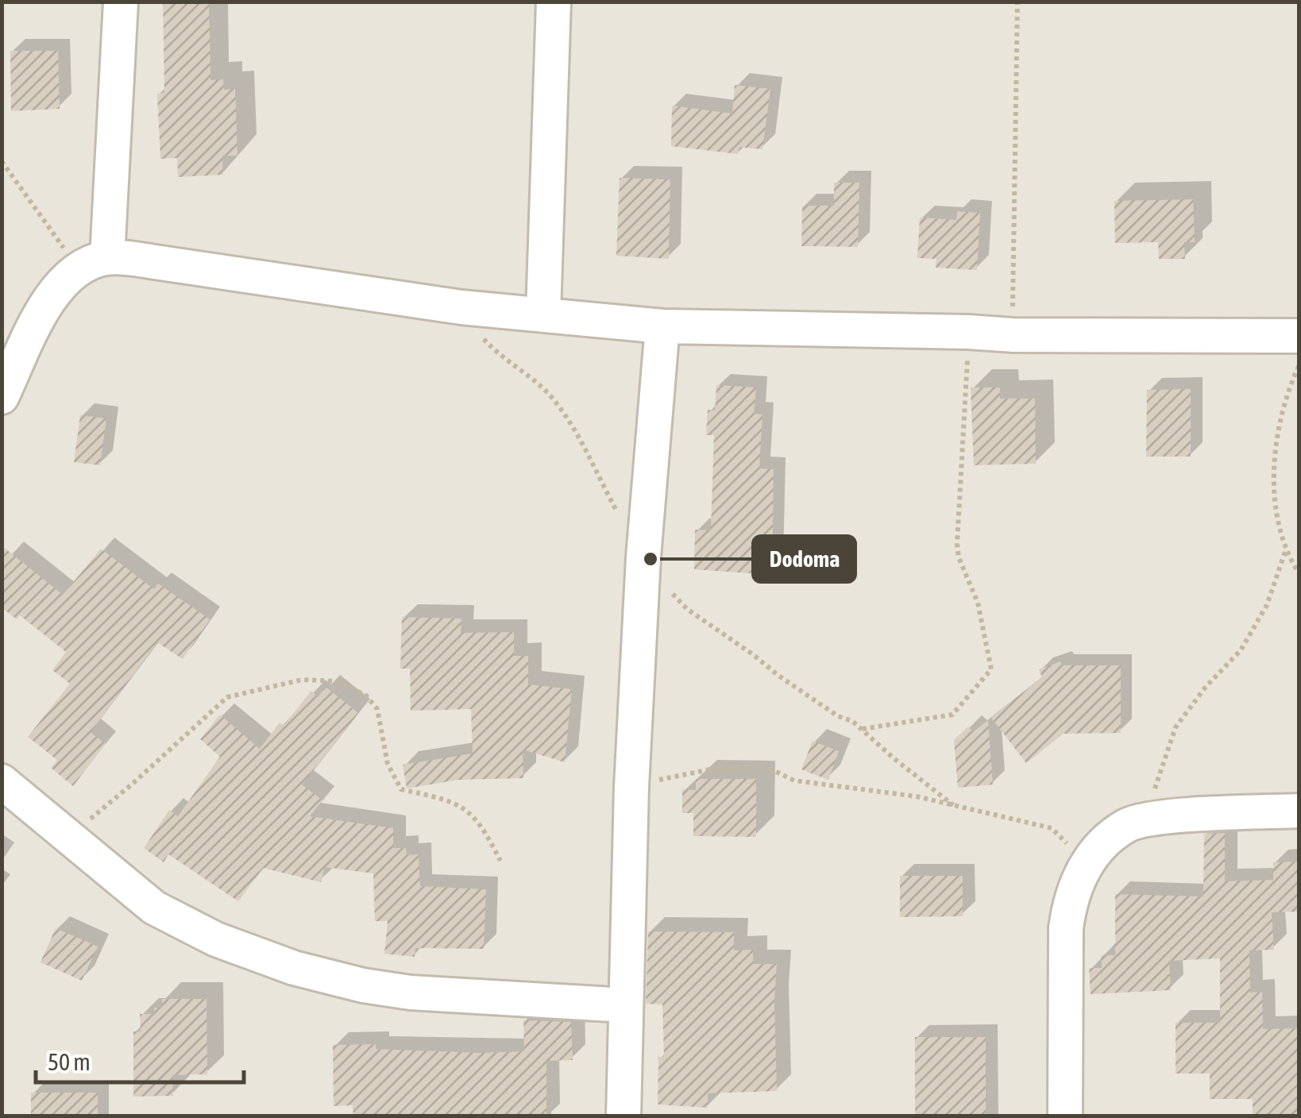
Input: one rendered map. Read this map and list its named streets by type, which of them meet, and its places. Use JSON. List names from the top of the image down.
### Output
{
  "places": ["Dodoma"],
  "scale_bar": "50 m"
}
